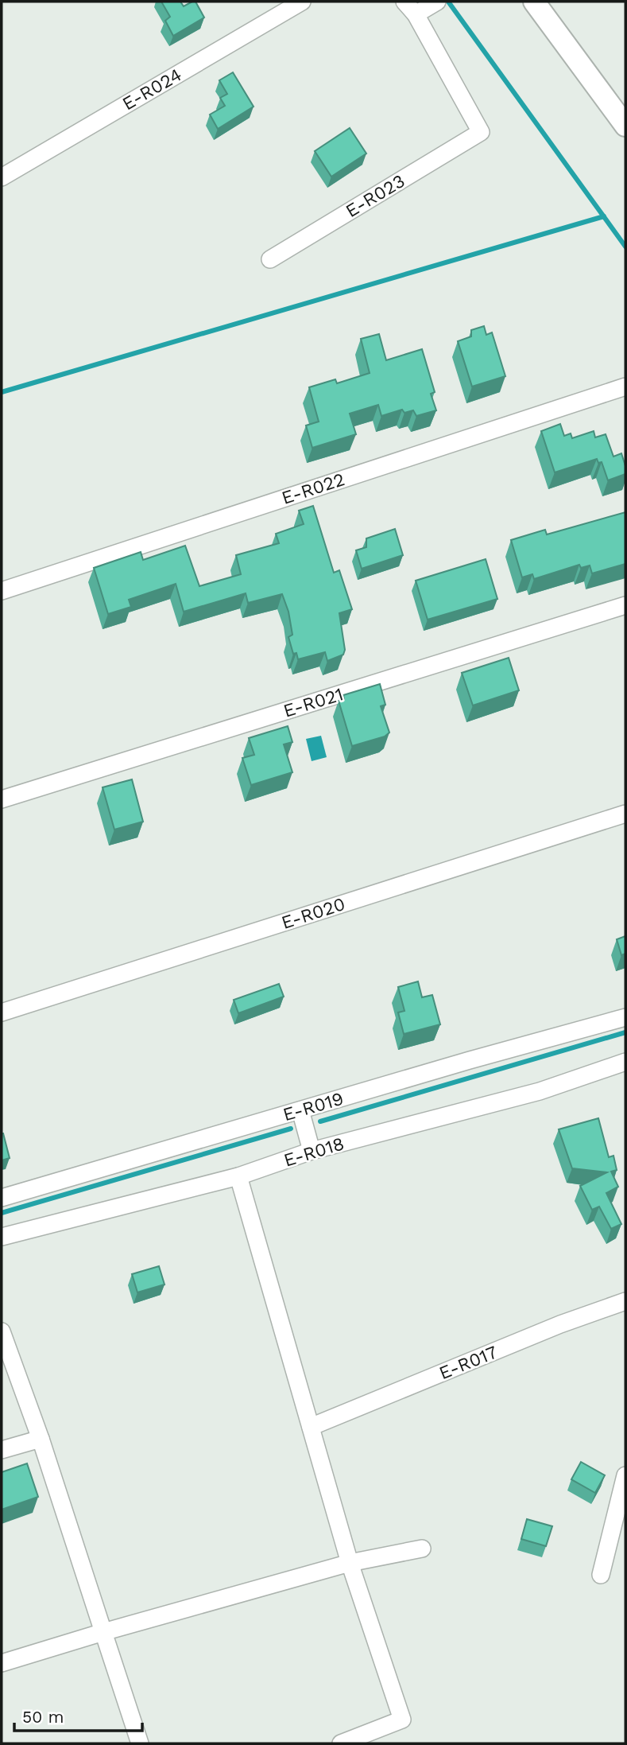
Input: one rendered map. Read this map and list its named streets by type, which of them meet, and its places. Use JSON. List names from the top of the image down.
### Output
{
  "streets": {
    "street": [
      "E-R024",
      "E-R023",
      "E-R022",
      "E-R021",
      "E-R020",
      "E-R019",
      "E-R018",
      "E-R017"
    ]
  },
  "scale_bar": "50 m"
}
